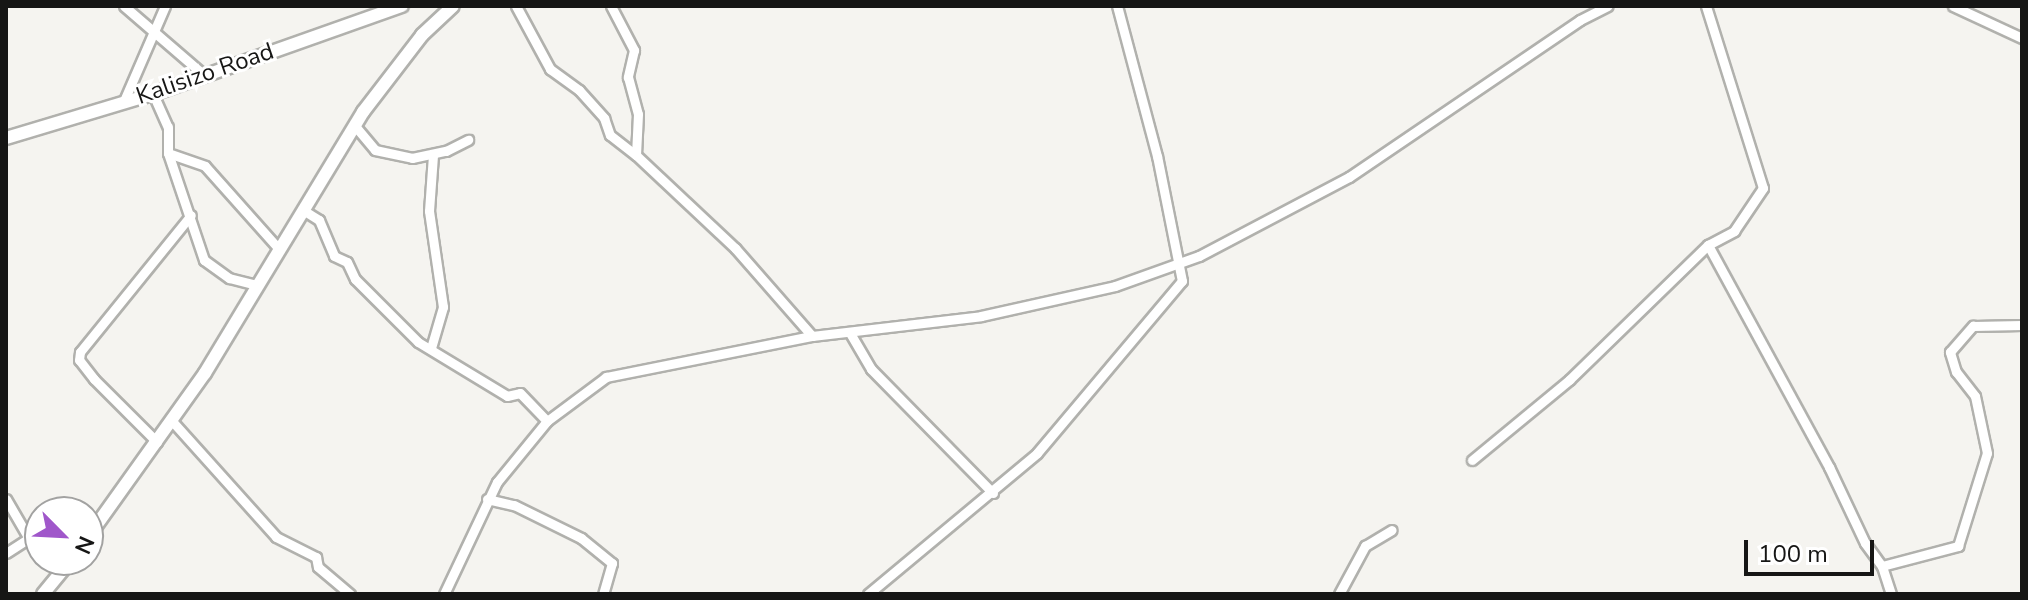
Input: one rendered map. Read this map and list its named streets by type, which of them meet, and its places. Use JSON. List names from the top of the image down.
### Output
{
  "streets": {
    "street": ["Kalisizo Road"]
  },
  "scale_bar": "100 m",
  "north": "bottom right"
}
